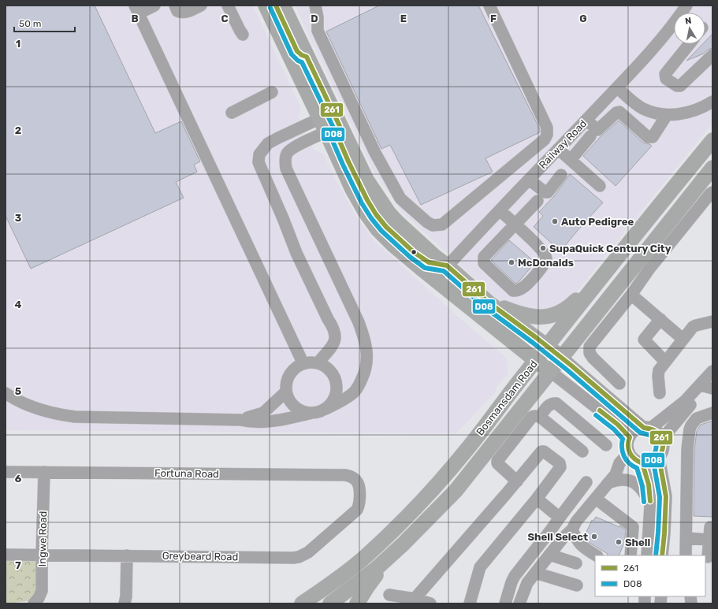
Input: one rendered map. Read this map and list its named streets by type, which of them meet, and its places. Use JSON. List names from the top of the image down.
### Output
{
  "streets": {
    "main road": ["Bosmansdam Road"],
    "street": [
      "Railway Road",
      "Fortuna Road",
      "Ingwe Road",
      "Greybeard Road"
    ]
  },
  "crossings": [
    ["Fortuna Road", "Ingwe Road"],
    ["Fortuna Road", "Greybeard Road"],
    ["Ingwe Road", "Greybeard Road"]
  ],
  "places": [
    "Auto Pedigree",
    "SupaQuick Century City",
    "McDonalds",
    "Shell Select",
    "Shell"
  ],
  "lines": ["transit line 261", "transit line D08"],
  "legend": ["261", "D08"],
  "scale_bar": "50 m",
  "north": "top",
  "grid": {
    "columns": [
      "B",
      "C",
      "D",
      "E",
      "F",
      "G"
    ],
    "rows": [
      "1",
      "2",
      "3",
      "4",
      "5",
      "6",
      "7"
    ]
  }
}
